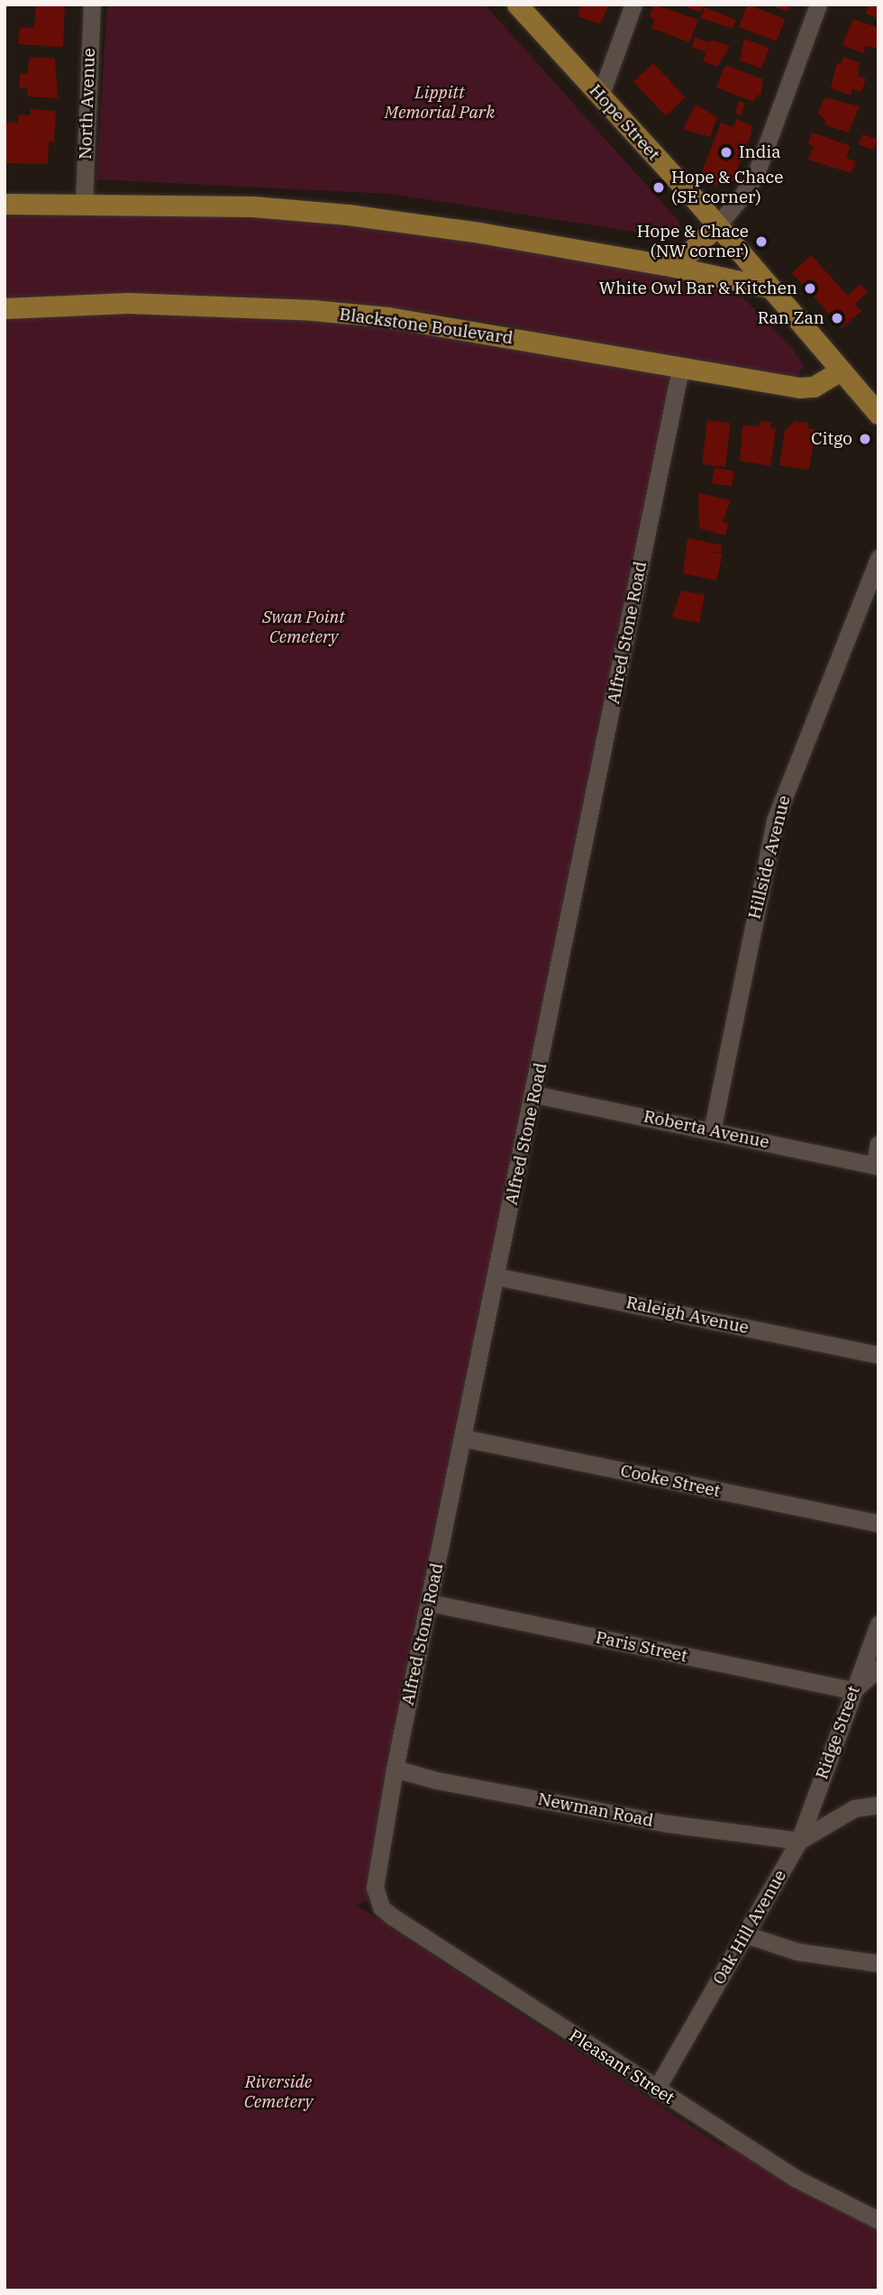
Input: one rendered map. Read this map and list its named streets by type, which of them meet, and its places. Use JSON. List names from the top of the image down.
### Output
{
  "streets": {
    "main road": ["Hope Street", "Blackstone Boulevard"],
    "street": [
      "North Avenue",
      "Alfred Stone Road",
      "Hillside Avenue",
      "Roberta Avenue",
      "Raleigh Avenue",
      "Cooke Street",
      "Paris Street",
      "Ridge Street",
      "Newman Road",
      "Oak Hill Avenue",
      "Pleasant Street"
    ]
  },
  "crossings": [
    ["Hope Street", "Blackstone Boulevard"],
    ["Blackstone Boulevard", "Alfred Stone Road"],
    ["Alfred Stone Road", "Roberta Avenue"],
    ["Alfred Stone Road", "Raleigh Avenue"],
    ["Alfred Stone Road", "Cooke Street"],
    ["Alfred Stone Road", "Paris Street"],
    ["Alfred Stone Road", "Newman Road"],
    ["Alfred Stone Road", "Pleasant Street"],
    ["Hillside Avenue", "Roberta Avenue"],
    ["Paris Street", "Ridge Street"],
    ["Ridge Street", "Newman Road"],
    ["Ridge Street", "Oak Hill Avenue"],
    ["Newman Road", "Oak Hill Avenue"],
    ["Oak Hill Avenue", "Pleasant Street"]
  ],
  "parks": ["Lippitt Memorial Park", "Swan Point Cemetery", "Riverside Cemetery"],
  "places": [
    "India",
    "Hope & Chace (SE corner)",
    "Hope & Chace (NW corner)",
    "White Owl Bar & Kitchen",
    "Ran Zan",
    "Citgo"
  ]
}
